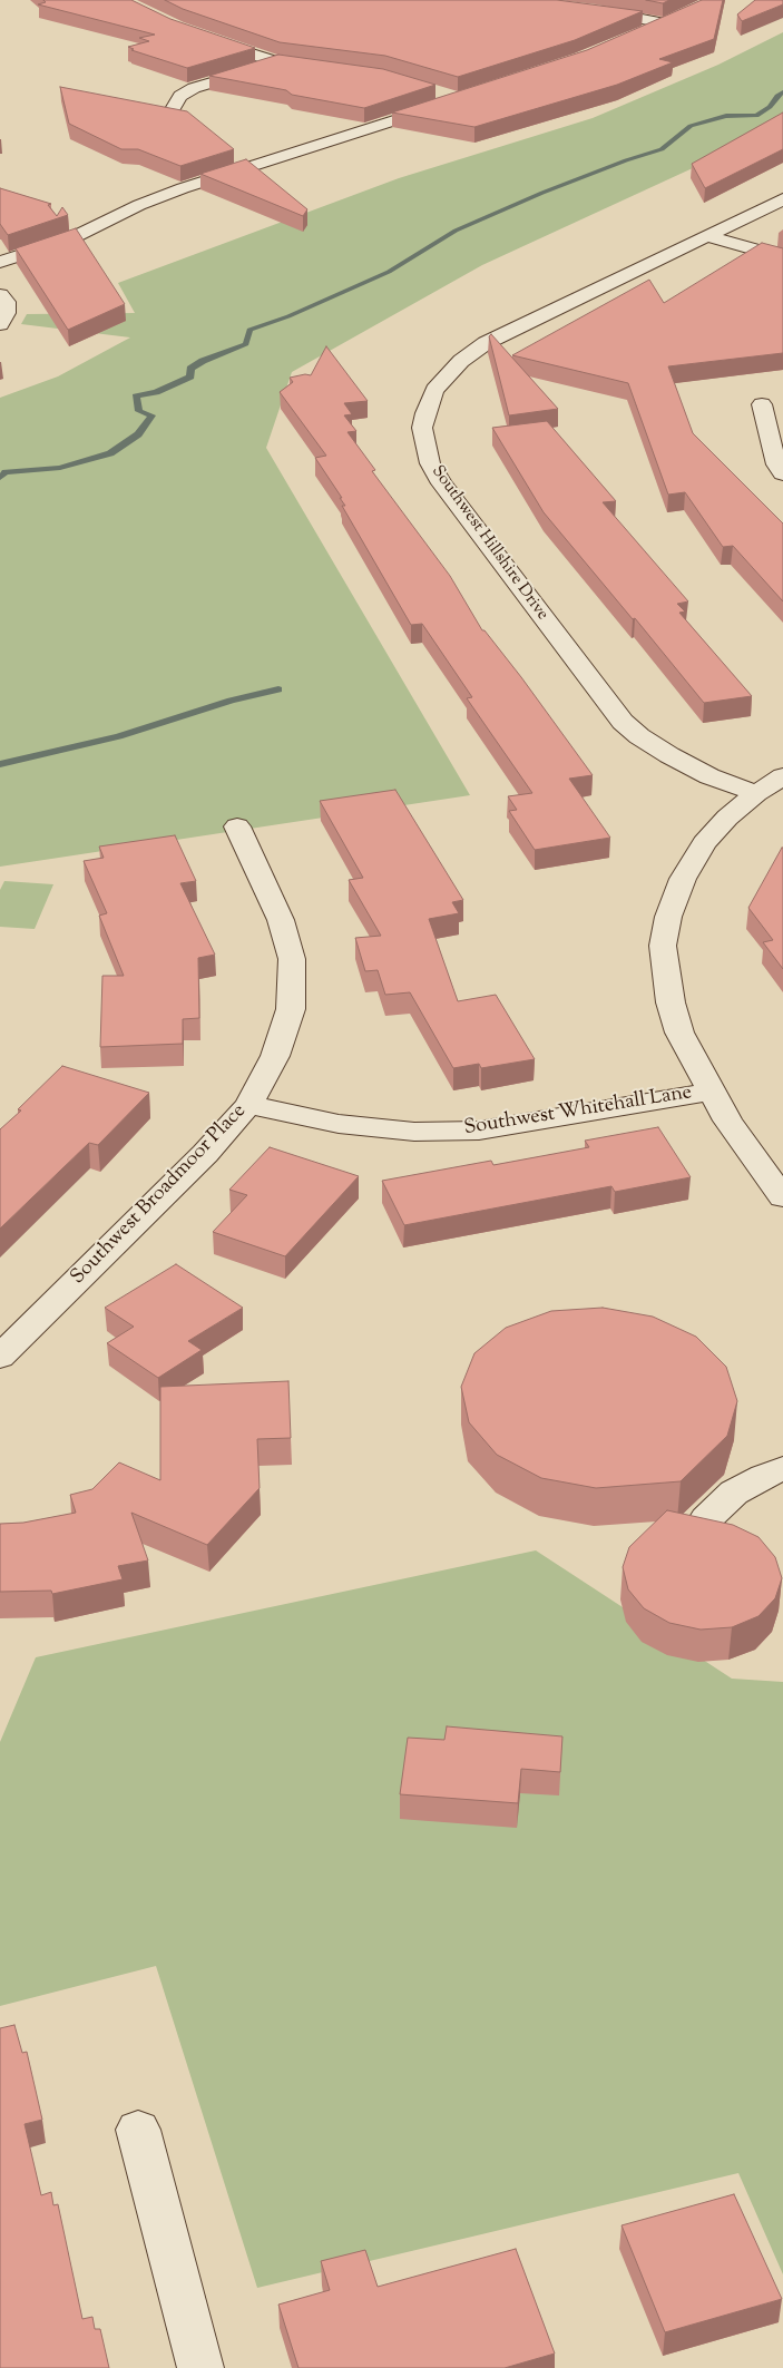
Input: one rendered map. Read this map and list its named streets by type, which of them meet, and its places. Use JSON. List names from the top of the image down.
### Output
{
  "streets": {
    "street": ["Southwest Hillshire Drive", "Southwest Whitehall Lane", "Southwest Broadmoor Place"]
  },
  "crossings": [
    ["Southwest Whitehall Lane", "Southwest Broadmoor Place"]
  ]
}
